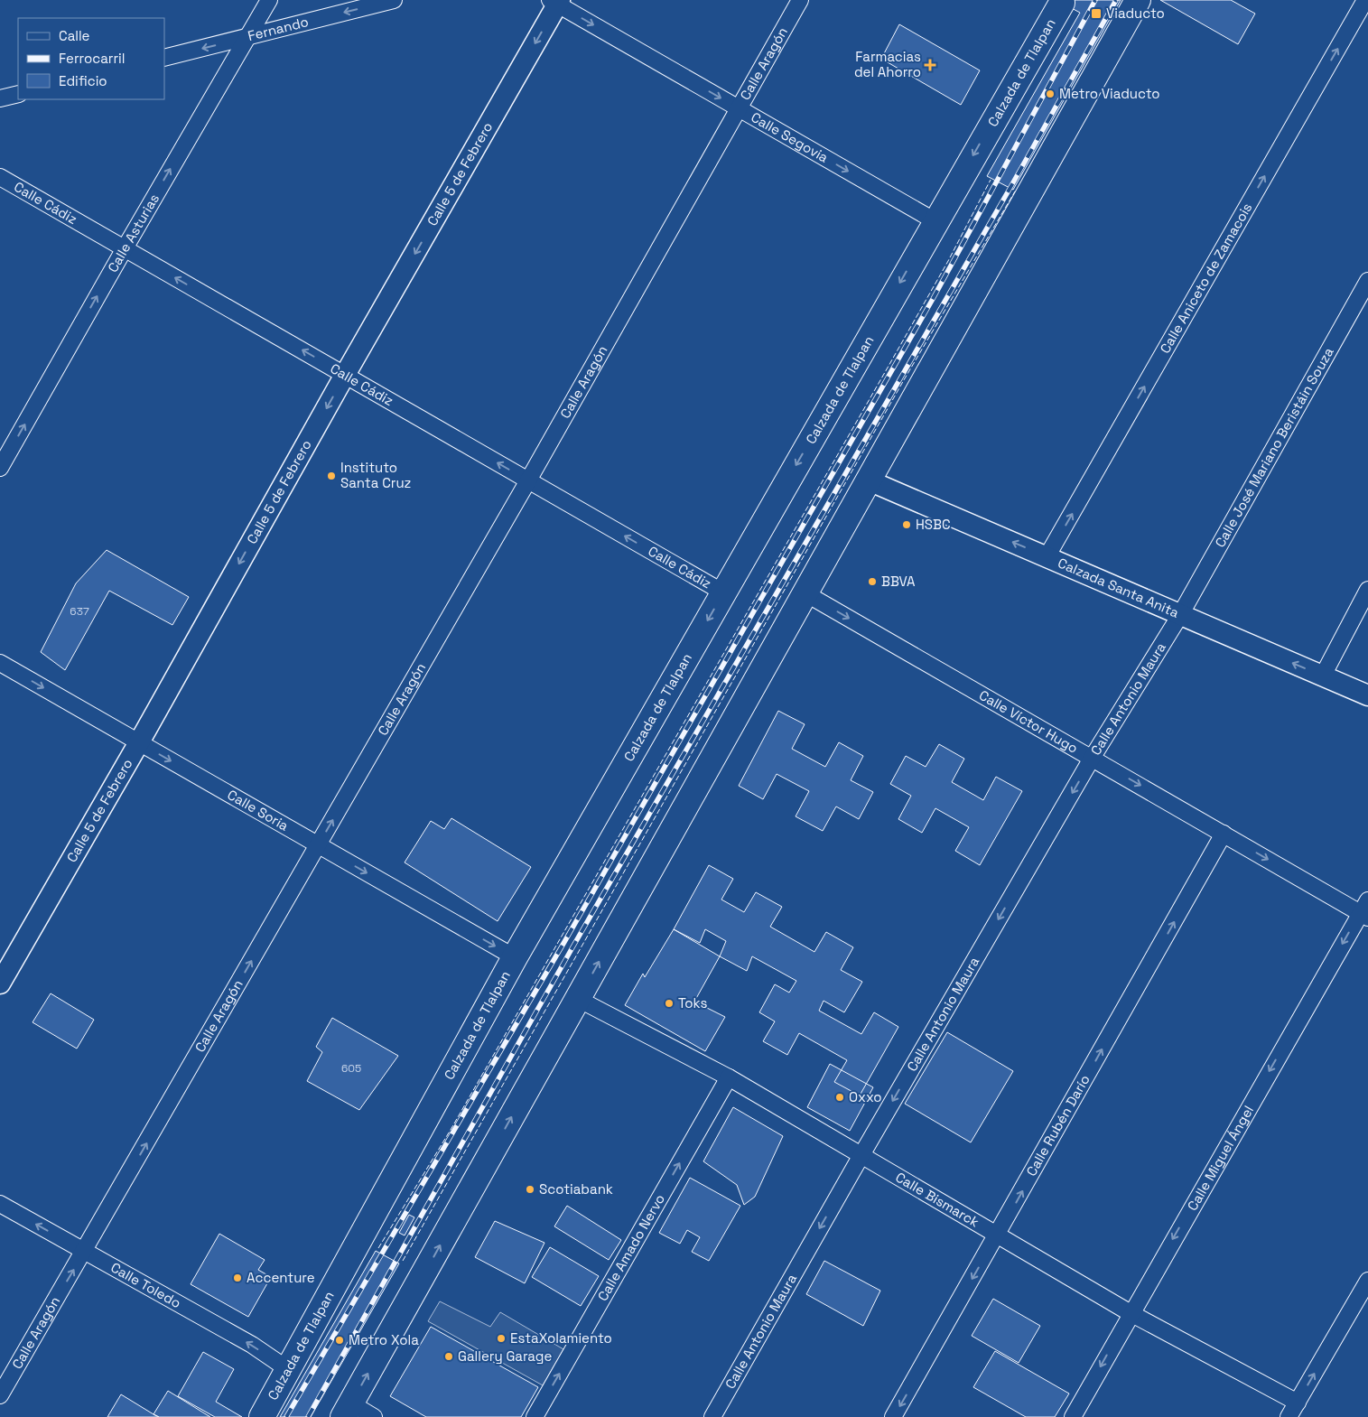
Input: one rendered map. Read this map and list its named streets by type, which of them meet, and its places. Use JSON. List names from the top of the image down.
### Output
{
  "streets": {
    "highway": ["Calzada de Tlalpan"],
    "street": [
      "Fernando",
      "Calle Aragón",
      "Calle Segovia",
      "Calle 5 de Febrero",
      "Calle Cádiz",
      "Calle Asturias",
      "Calle Aniceto de Zamacois",
      "Calle José Mariano Beristáin Souza",
      "Calzada Santa Anita",
      "Calle Antonio Maura",
      "Calle Víctor Hugo",
      "Calle Soria",
      "Calle Rubén Darío",
      "Calle Miguel Ángel",
      "Calle Bismarck",
      "Calle Amado Nervo",
      "Calle Toledo"
    ]
  },
  "crossings": [
    ["Fernando", "Calle Asturias"],
    ["Calle Aragón", "Calle Segovia"],
    ["Calle Aragón", "Calle Cádiz"],
    ["Calle Aragón", "Calle Soria"],
    ["Calle Aragón", "Calle Toledo"],
    ["Calzada de Tlalpan", "Calle Segovia"],
    ["Calzada de Tlalpan", "Calle Cádiz"],
    ["Calzada de Tlalpan", "Calle Soria"],
    ["Calzada de Tlalpan", "Calle Toledo"],
    ["Calle Segovia", "Calle 5 de Febrero"],
    ["Calle 5 de Febrero", "Calle Cádiz"],
    ["Calle 5 de Febrero", "Calle Soria"],
    ["Calle Cádiz", "Calle Asturias"],
    ["Calle Aniceto de Zamacois", "Calzada Santa Anita"],
    ["Calle José Mariano Beristáin Souza", "Calzada Santa Anita"],
    ["Calle José Mariano Beristáin Souza", "Calle Antonio Maura"],
    ["Calzada Santa Anita", "Calle Antonio Maura"],
    ["Calle Antonio Maura", "Calle Víctor Hugo"],
    ["Calle Antonio Maura", "Calle Bismarck"],
    ["Calle Víctor Hugo", "Calle Rubén Darío"],
    ["Calle Víctor Hugo", "Calle Miguel Ángel"],
    ["Calle Rubén Darío", "Calle Bismarck"],
    ["Calle Miguel Ángel", "Calle Bismarck"],
    ["Calle Bismarck", "Calle Amado Nervo"]
  ],
  "one_way": [
    "Fernando",
    "Calle Aragón",
    "Calle Segovia",
    "Calle 5 de Febrero",
    "Calle Cádiz",
    "Calle Asturias",
    "Calle Aniceto de Zamacois",
    "Calzada Santa Anita",
    "Calle Antonio Maura",
    "Calle Víctor Hugo",
    "Calle Soria",
    "Calle Miguel Ángel",
    "Calle Amado Nervo",
    "Calle Toledo"
  ],
  "places": {
    "transit": ["Viaducto"],
    "health": ["Farmacias del Ahorro"],
    "other": [
      "Metro Viaducto",
      "Instituto Santa Cruz",
      "HSBC",
      "BBVA",
      "Toks",
      "Oxxo",
      "Scotiabank",
      "Accenture",
      "EstaXolamiento",
      "Metro Xola",
      "Gallery Garage"
    ]
  },
  "house_numbers": ["637", "605"],
  "legend": ["Calle", "Ferrocarril", "Edificio"]
}
